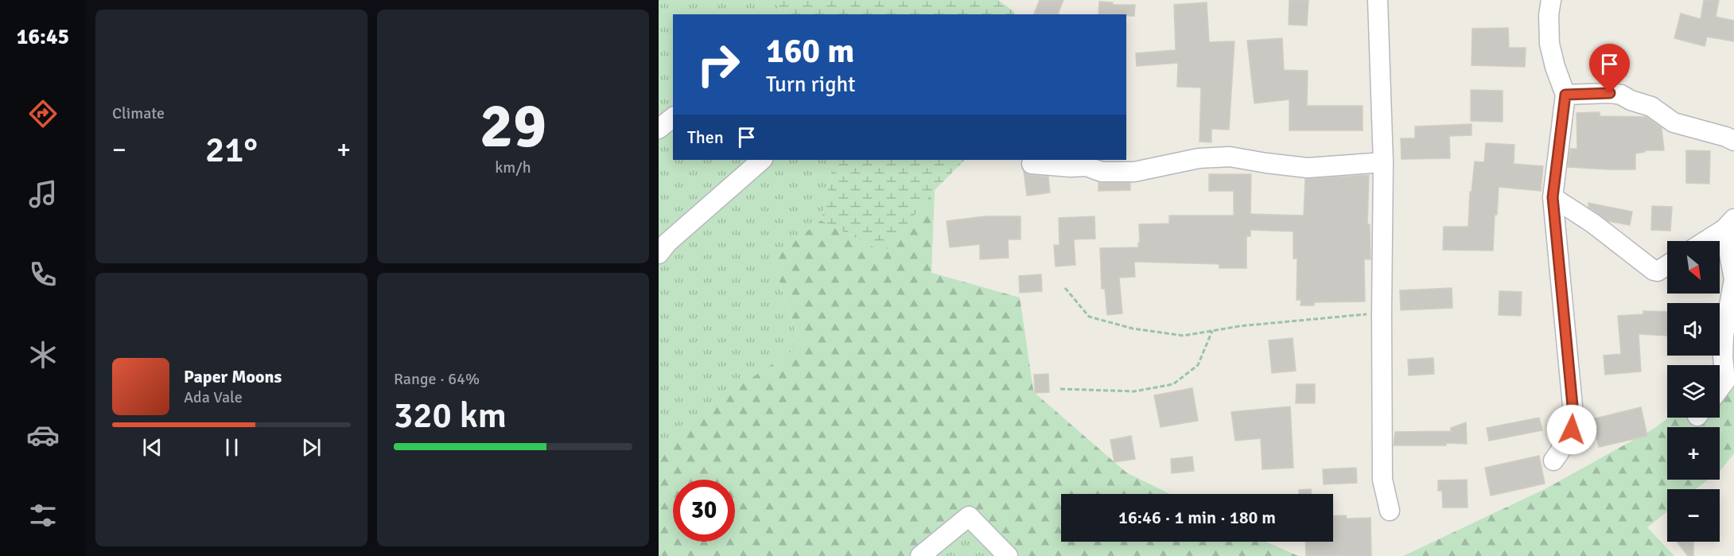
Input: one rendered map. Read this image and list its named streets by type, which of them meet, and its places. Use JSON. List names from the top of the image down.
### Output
{
  "north": "bottom right",
  "page": {
    "tabs": "16:45",
    "tile": [
      "Climate",
      ["29", "km/h"],
      ["Range · 64%", "320 km"]
    ],
    "turn": ["160 m", "Turn right"],
    "then": "Then",
    "heat": ["−", "21°", "+"],
    "map_buttons": ["+", "−"],
    "song": ["Paper Moons", "Ada Vale"],
    "limit": "30",
    "trip": "16:46 · 1 min · 180 m"
  }
}
